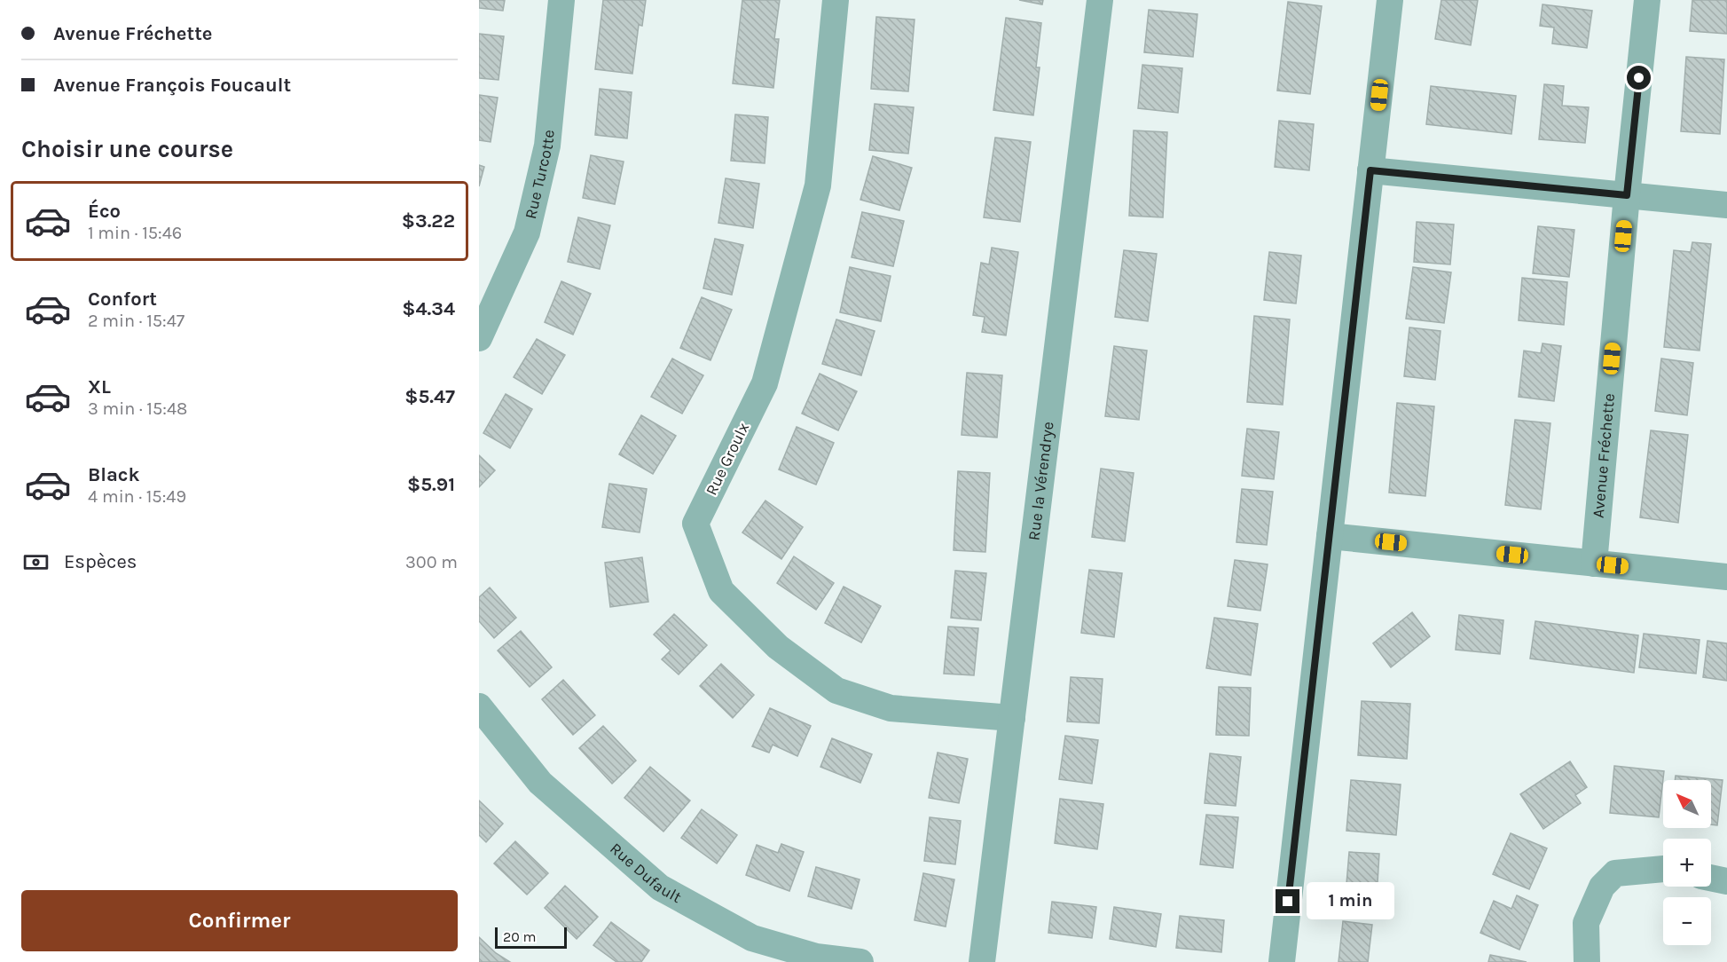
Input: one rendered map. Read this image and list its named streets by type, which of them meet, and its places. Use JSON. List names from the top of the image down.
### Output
{
  "streets": {
    "street": [
      "Rue Turcotte",
      "Avenue Fréchette",
      "Rue Groulx",
      "Rue la Vérendrye",
      "Rue Dufault"
    ]
  },
  "crossings": [
    ["Rue Groulx", "Rue la Vérendrye"]
  ],
  "scale_bar": "20 m",
  "north": "top left",
  "page": {
    "banner": ["Avenue Fréchette", "Avenue François Foucault"],
    "heading": "Choisir une course",
    "list": [
      {
        "name": "Éco",
        "note": "1 min · 15:46",
        "value": "$3.22"
      },
      {
        "name": "Confort",
        "note": "2 min · 15:47",
        "value": "$4.34"
      },
      {
        "name": "XL",
        "note": "3 min · 15:48",
        "value": "$5.47"
      },
      {
        "name": "Black",
        "note": "4 min · 15:49",
        "value": "$5.91"
      }
    ],
    "pay": ["Espèces", "300 m"],
    "map_buttons": ["+", "−"],
    "buttons": "Confirmer",
    "bubble": "1 min",
    "scale": "20 m"
  }
}
